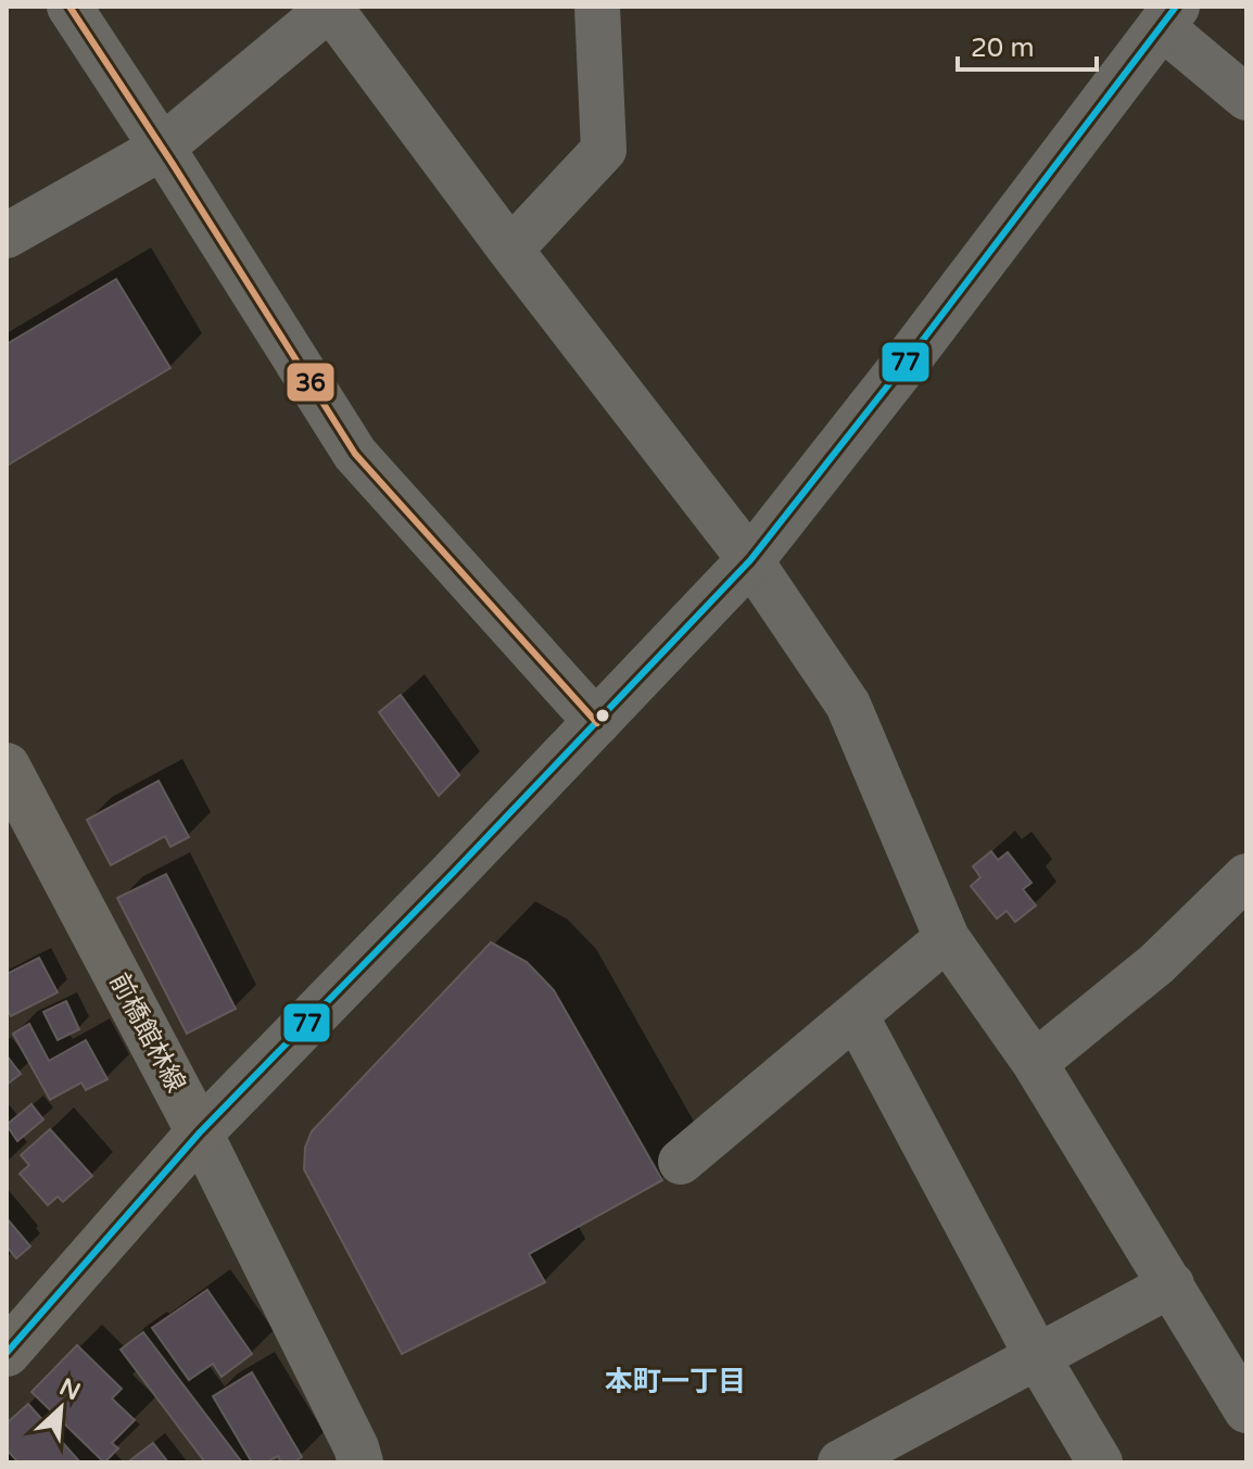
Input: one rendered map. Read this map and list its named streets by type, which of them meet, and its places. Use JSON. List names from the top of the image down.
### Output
{
  "streets": {
    "main road": ["前橋館林線"]
  },
  "districts": ["本町一丁目"],
  "lines": ["transit line 77", "transit line 36"],
  "scale_bar": "20 m",
  "north": "top right"
}
